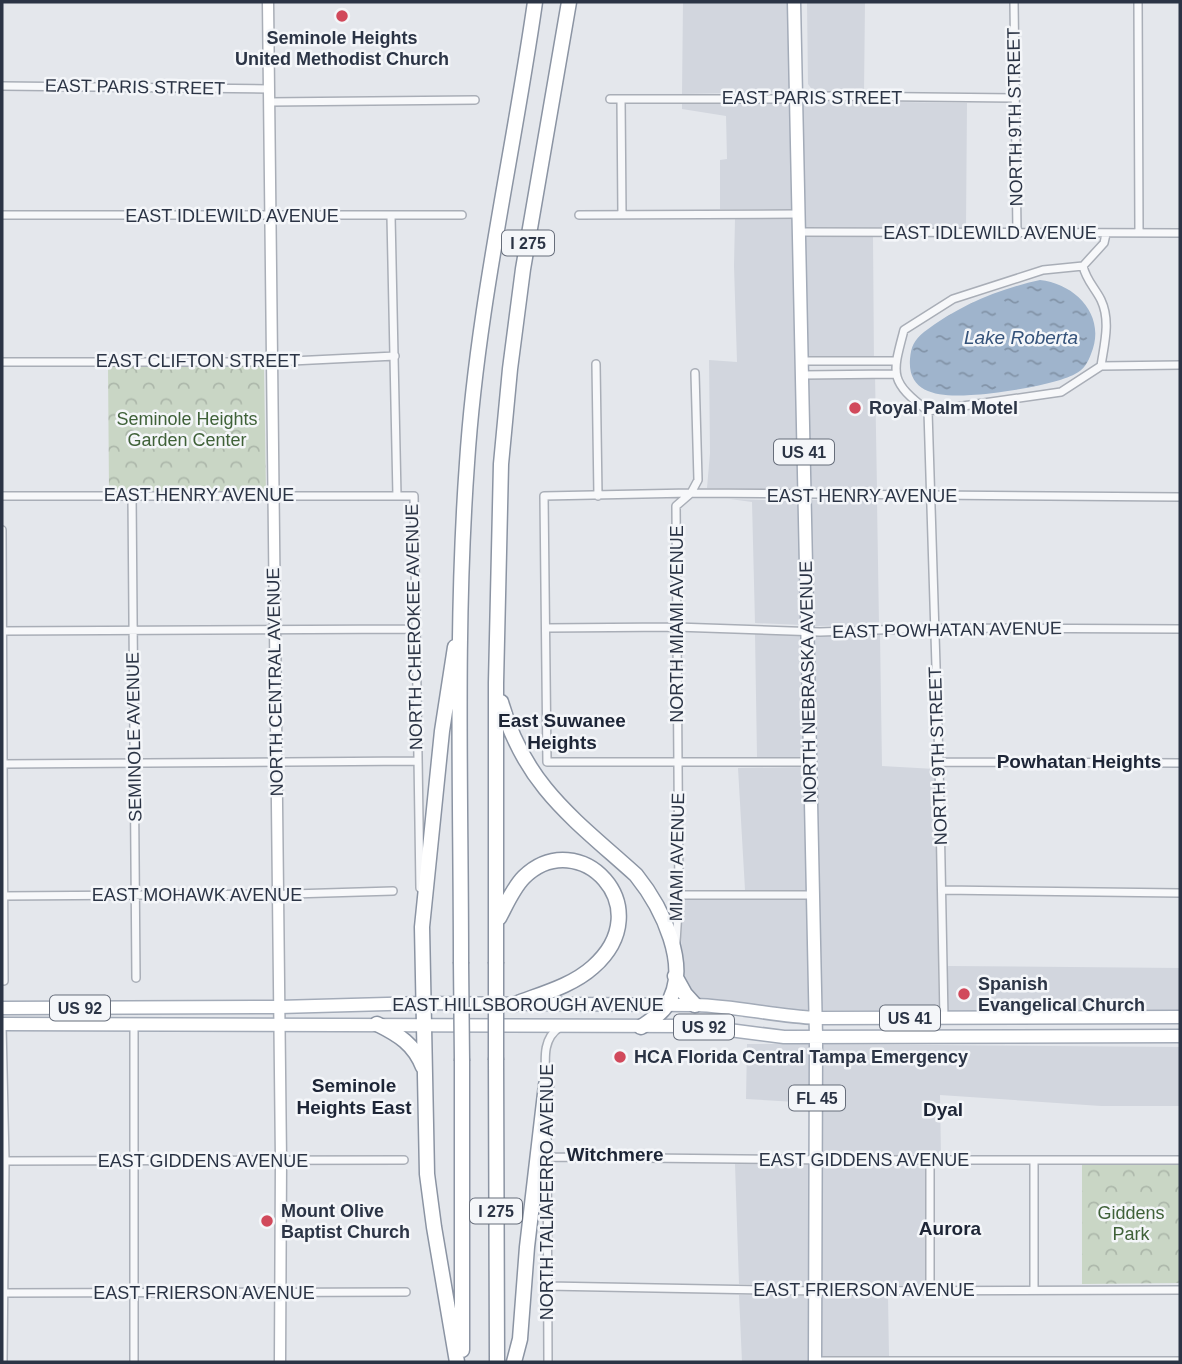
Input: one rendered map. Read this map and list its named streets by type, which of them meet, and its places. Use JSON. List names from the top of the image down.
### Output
{
  "streets": {
    "highway": ["I 275"],
    "main road": [
      "US 41",
      "NORTH NEBRASKA AVENUE",
      "EAST HILLSBOROUGH AVENUE",
      "US 92",
      "FL 45"
    ],
    "street": [
      "EAST PARIS STREET",
      "NORTH 9TH STREET",
      "EAST IDLEWILD AVENUE",
      "EAST CLIFTON STREET",
      "EAST HENRY AVENUE",
      "NORTH MIAMI AVENUE",
      "NORTH CHEROKEE AVENUE",
      "EAST POWHATAN AVENUE",
      "NORTH CENTRAL AVENUE",
      "SEMINOLE AVENUE",
      "MIAMI AVENUE",
      "EAST MOHAWK AVENUE",
      "EAST GIDDENS AVENUE",
      "NORTH TALIAFERRO AVENUE",
      "EAST FRIERSON AVENUE"
    ]
  },
  "crossings": [
    ["EAST PARIS STREET", "NORTH 9TH STREET"],
    ["EAST PARIS STREET", "NORTH CENTRAL AVENUE"],
    ["EAST PARIS STREET", "NORTH NEBRASKA AVENUE"],
    ["NORTH 9TH STREET", "EAST IDLEWILD AVENUE"],
    ["NORTH 9TH STREET", "EAST HENRY AVENUE"],
    ["NORTH 9TH STREET", "EAST POWHATAN AVENUE"],
    ["NORTH 9TH STREET", "EAST HILLSBOROUGH AVENUE"],
    ["EAST IDLEWILD AVENUE", "NORTH CHEROKEE AVENUE"],
    ["EAST IDLEWILD AVENUE", "NORTH CENTRAL AVENUE"],
    ["EAST IDLEWILD AVENUE", "NORTH NEBRASKA AVENUE"],
    ["EAST CLIFTON STREET", "NORTH CHEROKEE AVENUE"],
    ["EAST CLIFTON STREET", "NORTH CENTRAL AVENUE"],
    ["EAST HENRY AVENUE", "NORTH MIAMI AVENUE"],
    ["EAST HENRY AVENUE", "NORTH CHEROKEE AVENUE"],
    ["EAST HENRY AVENUE", "EAST POWHATAN AVENUE"],
    ["EAST HENRY AVENUE", "NORTH CENTRAL AVENUE"],
    ["EAST HENRY AVENUE", "NORTH NEBRASKA AVENUE"],
    ["EAST HENRY AVENUE", "SEMINOLE AVENUE"],
    ["NORTH MIAMI AVENUE", "EAST POWHATAN AVENUE"],
    ["NORTH MIAMI AVENUE", "MIAMI AVENUE"],
    ["EAST POWHATAN AVENUE", "NORTH NEBRASKA AVENUE"],
    ["NORTH CENTRAL AVENUE", "EAST MOHAWK AVENUE"],
    ["NORTH CENTRAL AVENUE", "EAST HILLSBOROUGH AVENUE"],
    ["NORTH CENTRAL AVENUE", "EAST GIDDENS AVENUE"],
    ["NORTH CENTRAL AVENUE", "EAST FRIERSON AVENUE"],
    ["NORTH NEBRASKA AVENUE", "EAST HILLSBOROUGH AVENUE"],
    ["NORTH NEBRASKA AVENUE", "EAST GIDDENS AVENUE"],
    ["NORTH NEBRASKA AVENUE", "EAST FRIERSON AVENUE"],
    ["SEMINOLE AVENUE", "EAST MOHAWK AVENUE"],
    ["EAST HILLSBOROUGH AVENUE", "NORTH TALIAFERRO AVENUE"],
    ["EAST GIDDENS AVENUE", "NORTH TALIAFERRO AVENUE"],
    ["NORTH TALIAFERRO AVENUE", "EAST FRIERSON AVENUE"]
  ],
  "districts": [
    "East Suwanee Heights",
    "Powhatan Heights",
    "Seminole Heights East",
    "Dyal",
    "Witchmere",
    "Aurora"
  ],
  "water": ["Lake Roberta"],
  "parks": ["Seminole Heights Garden Center", "Giddens Park"],
  "places": [
    "Seminole Heights United Methodist Church",
    "Royal Palm Motel",
    "Spanish Evangelical Church",
    "HCA Florida Central Tampa Emergency",
    "Mount Olive Baptist Church"
  ]
}
